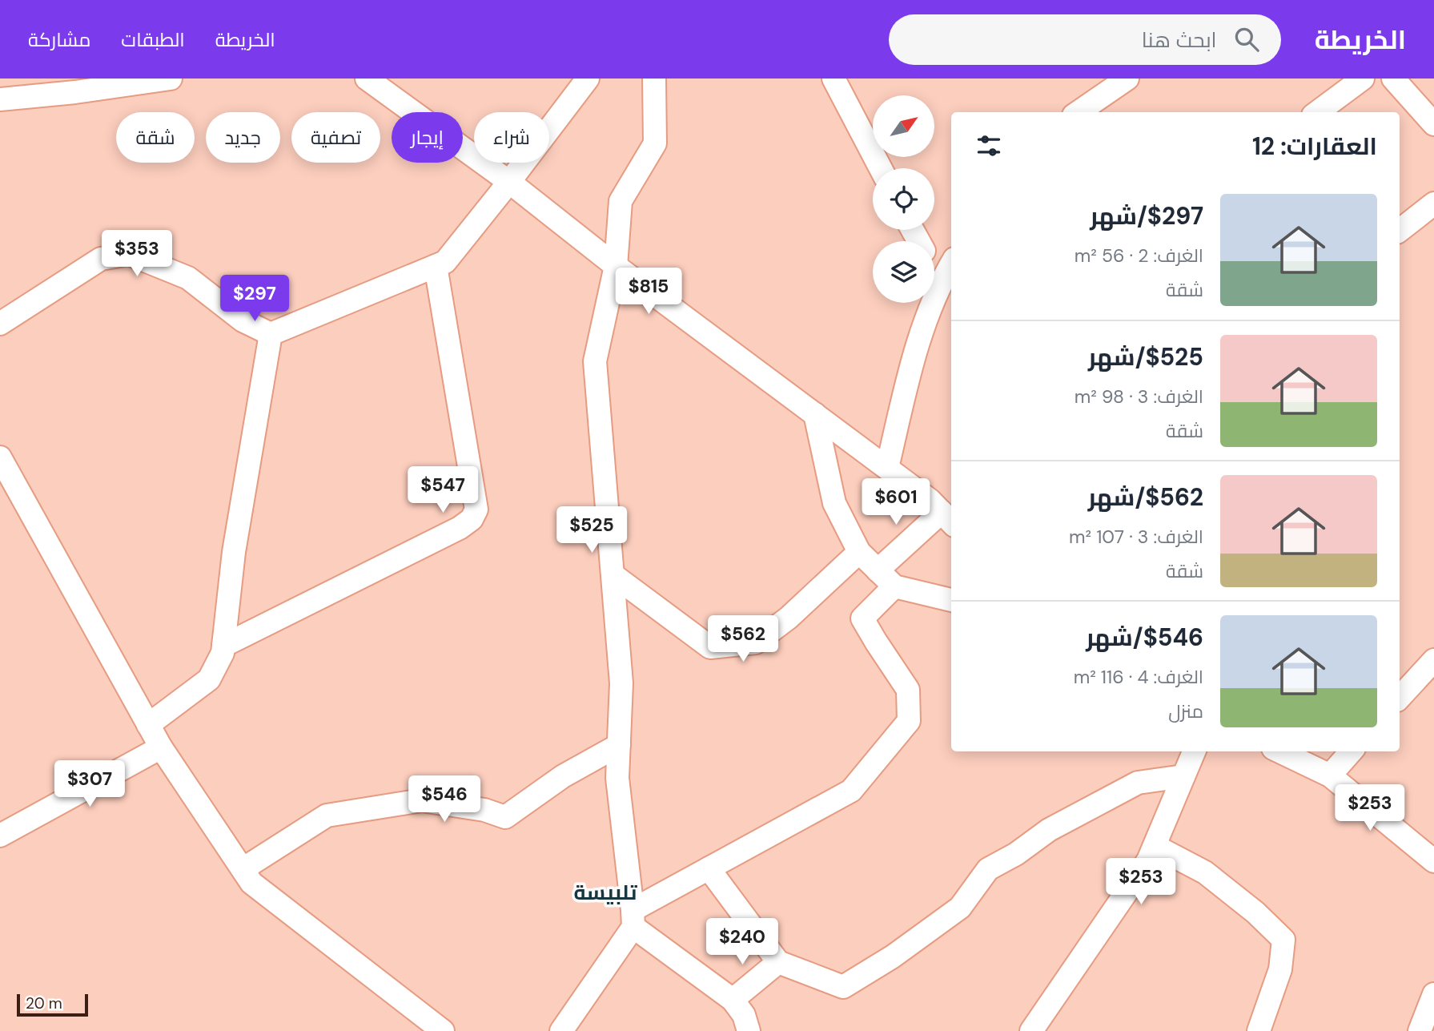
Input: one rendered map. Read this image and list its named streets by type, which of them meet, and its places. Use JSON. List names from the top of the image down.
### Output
{
  "districts": ["تلبيسة"],
  "scale_bar": "20 m",
  "north": "top right",
  "page": {
    "header": "الخريطة",
    "search": "ابحث هنا",
    "nav": ["الخريطة", "الطبقات", "مشاركة"],
    "chip": [
      "شراء",
      "إيجار",
      "تصفية",
      "جديد",
      "شقة"
    ],
    "heading": "العقارات: 12",
    "list": [
      {
        "name": "$297/شهر",
        "note": "الغرف: 2 · 56 m² · شقة"
      },
      {
        "name": "$525/شهر",
        "note": "الغرف: 3 · 98 m² · شقة"
      },
      {
        "name": "$562/شهر",
        "note": "الغرف: 3 · 107 m² · شقة"
      },
      {
        "name": "$546/شهر",
        "note": "الغرف: 4 · 116 m² · منزل"
      }
    ],
    "price": [
      "$353",
      "$815",
      "$297",
      "$547",
      "$601",
      "$525",
      "$562",
      "$307",
      "$546",
      "$253",
      "$253",
      "$240"
    ],
    "scale": "20 m"
  }
}
